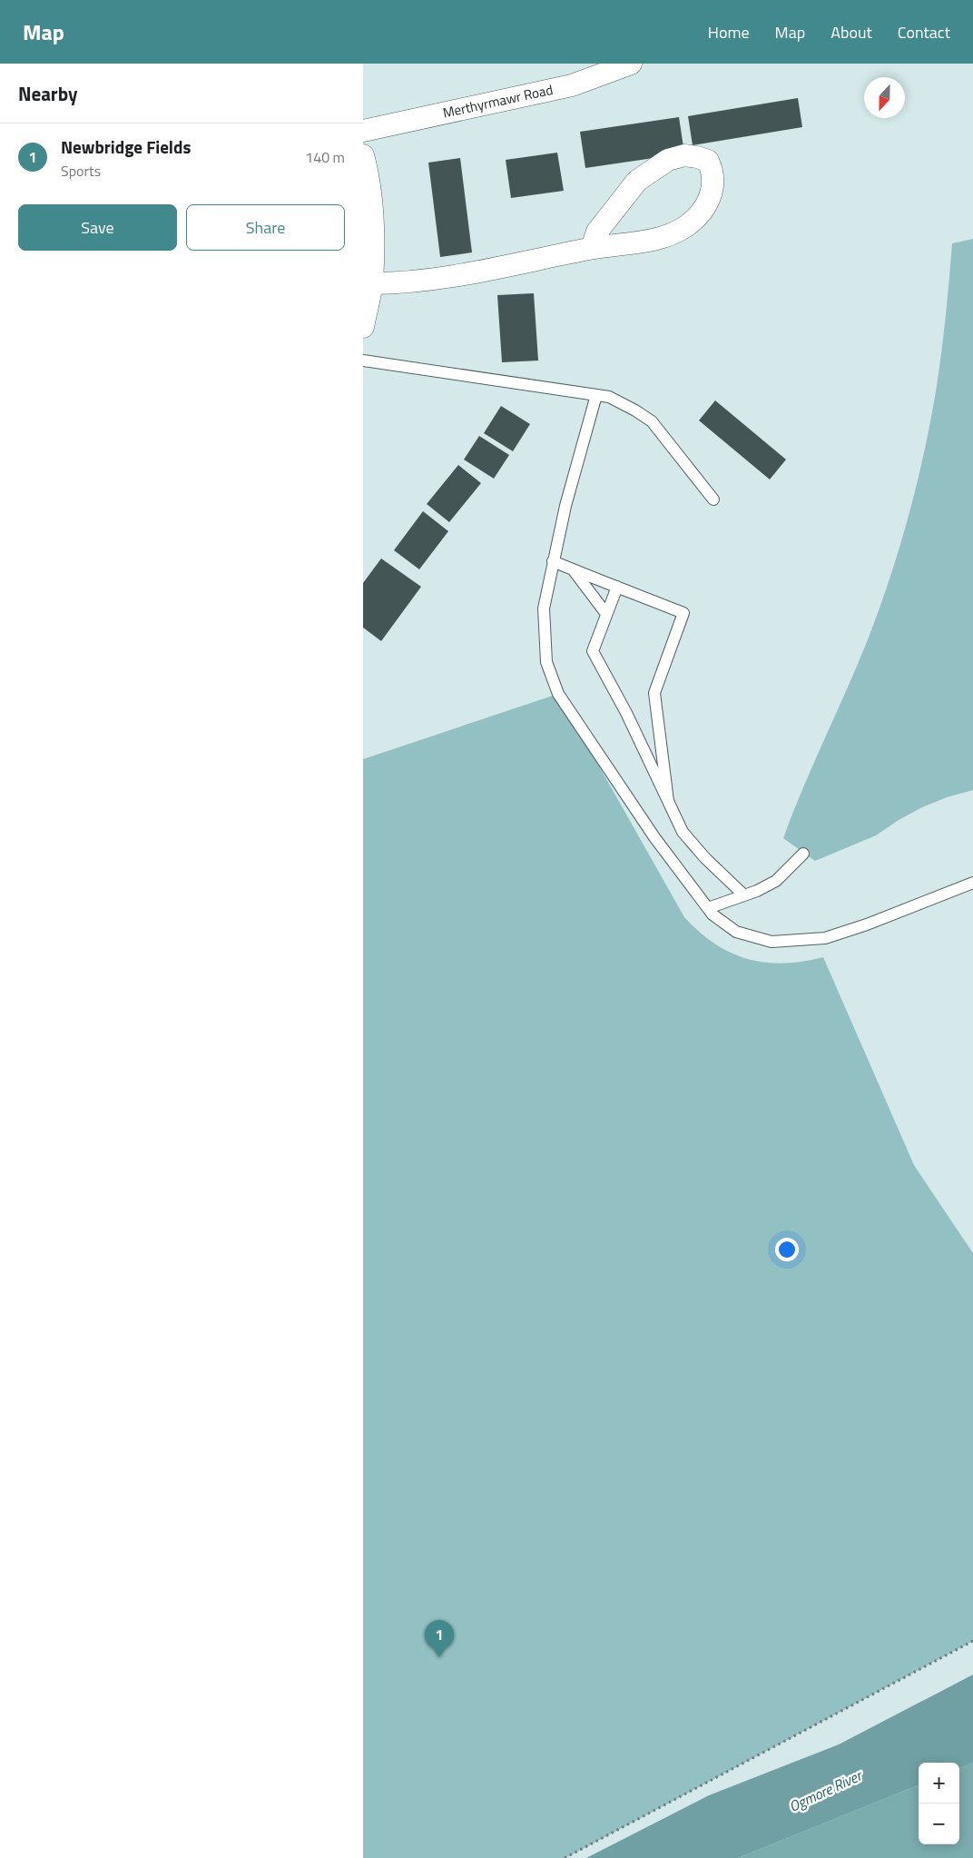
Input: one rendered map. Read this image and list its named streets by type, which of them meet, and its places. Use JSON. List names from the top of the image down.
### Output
{
  "streets": {
    "street": ["Merthyrmawr Road"]
  },
  "water": ["Ogmore River"],
  "north": "bottom",
  "page": {
    "header": "Map",
    "nav": [
      "Home",
      "Map",
      "About",
      "Contact"
    ],
    "heading": "Nearby",
    "list": [
      {
        "mark": "1",
        "name": "Newbridge Fields",
        "note": "Sports",
        "value": "140 m"
      }
    ],
    "buttons": ["Save", "Share"],
    "pins": "1",
    "map_buttons": ["+", "−"]
  }
}
